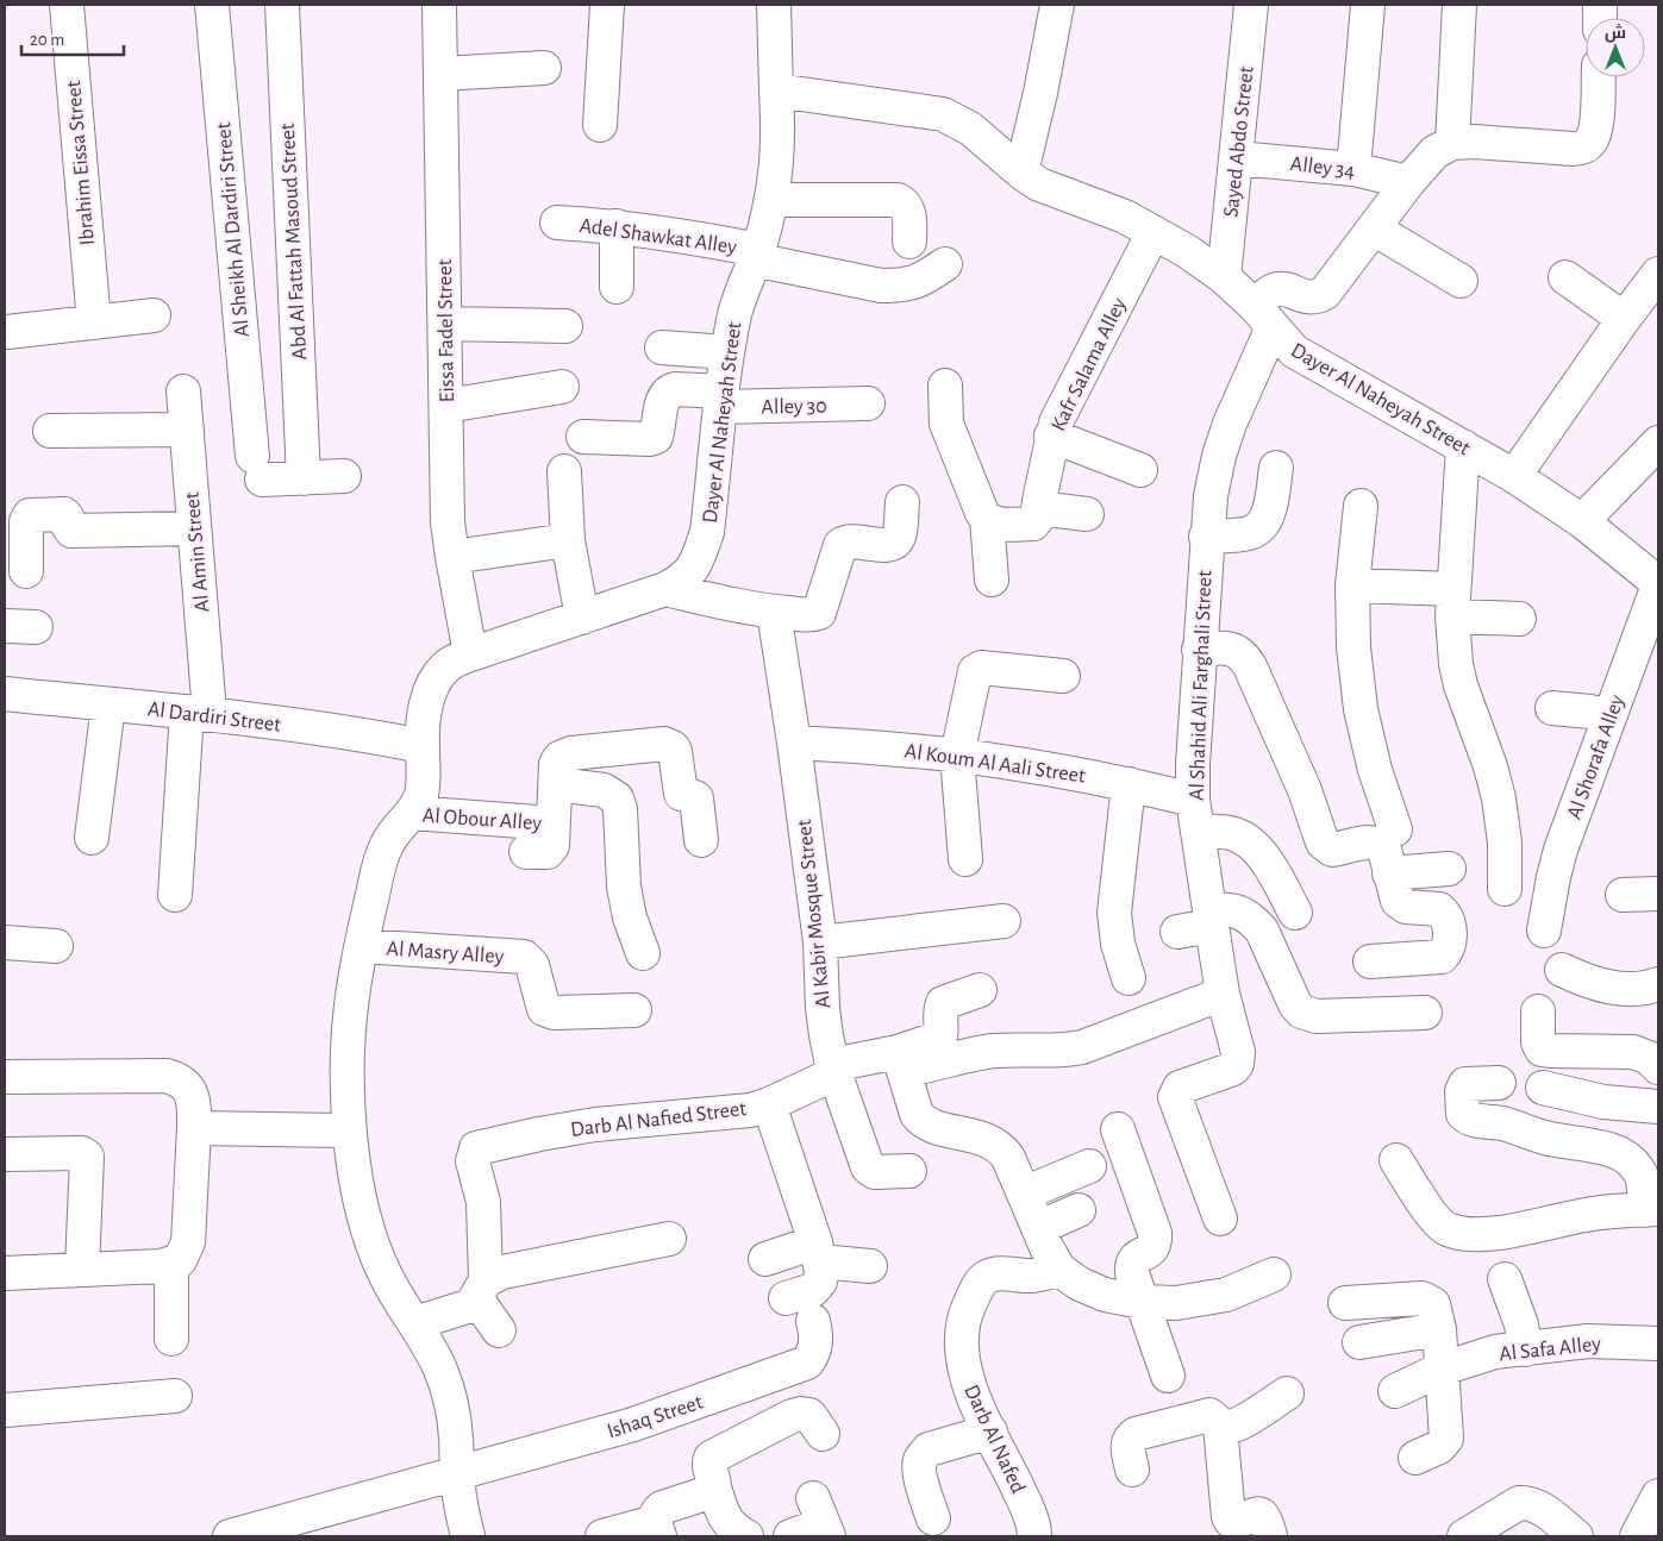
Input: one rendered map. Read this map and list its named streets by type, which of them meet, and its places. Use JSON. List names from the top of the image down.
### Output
{
  "streets": {
    "street": [
      "Sayed Abdo Street",
      "Ibrahim Eissa Street",
      "Alley 34",
      "Al Sheikh Al Dardiri Street",
      "Adel Shawkat Alley",
      "Abd Al Fattah Masoud Street",
      "Eissa Fadel Street",
      "Kafr Salama Alley",
      "Dayer Al Naheyah Street",
      "Alley 30",
      "Al Amin Street",
      "Al Shahid Ali Farghali Street",
      "Al Dardiri Street",
      "Al Shorafa Alley",
      "Al Koum Al Aali Street",
      "Al Obour Alley",
      "Al Kabir Mosque Street",
      "Al Masry Alley",
      "Darb Al Nafied Street",
      "Al Safa Alley",
      "Ishaq Street",
      "Darb Al Nafed"
    ]
  },
  "crossings": [
    ["Sayed Abdo Street", "Alley 34"],
    ["Sayed Abdo Street", "Dayer Al Naheyah Street"],
    ["Al Sheikh Al Dardiri Street", "Abd Al Fattah Masoud Street"],
    ["Adel Shawkat Alley", "Dayer Al Naheyah Street"],
    ["Eissa Fadel Street", "Dayer Al Naheyah Street"],
    ["Kafr Salama Alley", "Dayer Al Naheyah Street"],
    ["Dayer Al Naheyah Street", "Alley 30"],
    ["Dayer Al Naheyah Street", "Al Shahid Ali Farghali Street"],
    ["Dayer Al Naheyah Street", "Al Dardiri Street"],
    ["Dayer Al Naheyah Street", "Al Shorafa Alley"],
    ["Dayer Al Naheyah Street", "Al Obour Alley"],
    ["Dayer Al Naheyah Street", "Al Masry Alley"],
    ["Dayer Al Naheyah Street", "Ishaq Street"],
    ["Al Amin Street", "Al Dardiri Street"],
    ["Al Shahid Ali Farghali Street", "Al Koum Al Aali Street"],
    ["Al Koum Al Aali Street", "Al Kabir Mosque Street"],
    ["Al Kabir Mosque Street", "Darb Al Nafied Street"]
  ],
  "scale_bar": "20 m",
  "north": "top"
}
